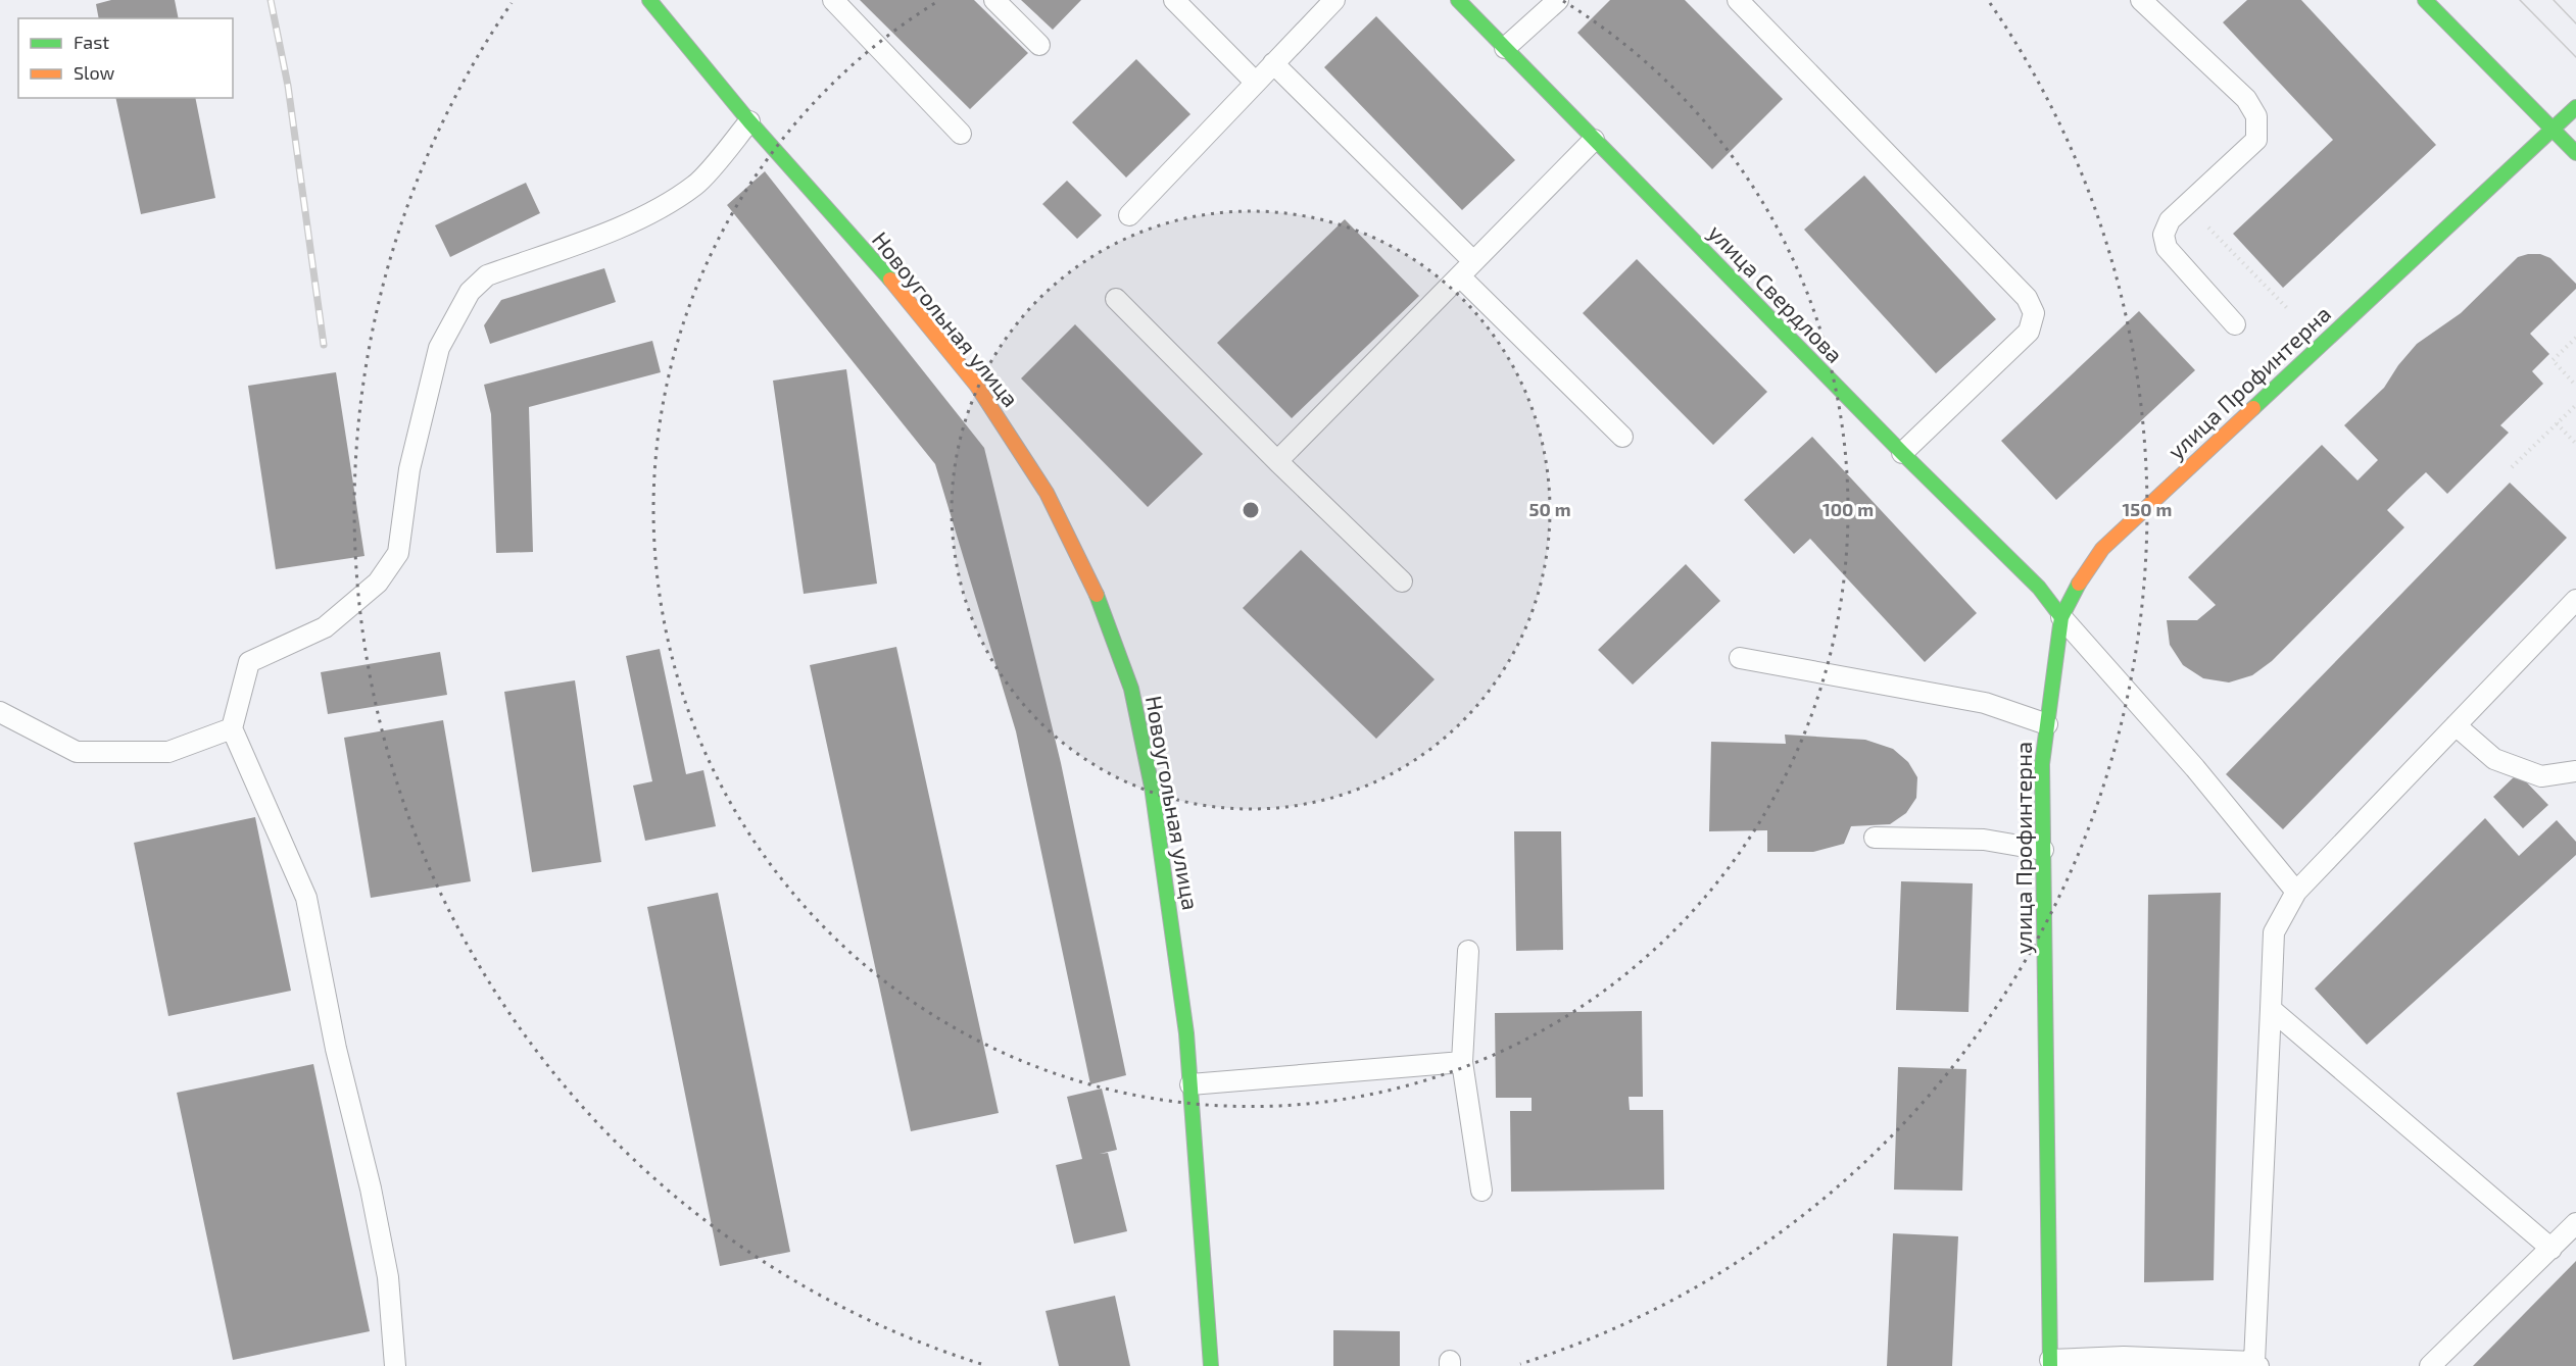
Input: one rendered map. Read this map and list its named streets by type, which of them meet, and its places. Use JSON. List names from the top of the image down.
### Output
{
  "streets": {
    "street": ["улица Свердлова", "Новоугольная улица", "улица Профинтерна"]
  },
  "crossings": [
    ["улица Свердлова", "улица Профинтерна"]
  ],
  "legend": ["Fast", "Slow"],
  "rings": ["50 m", "100 m", "150 m"]
}
